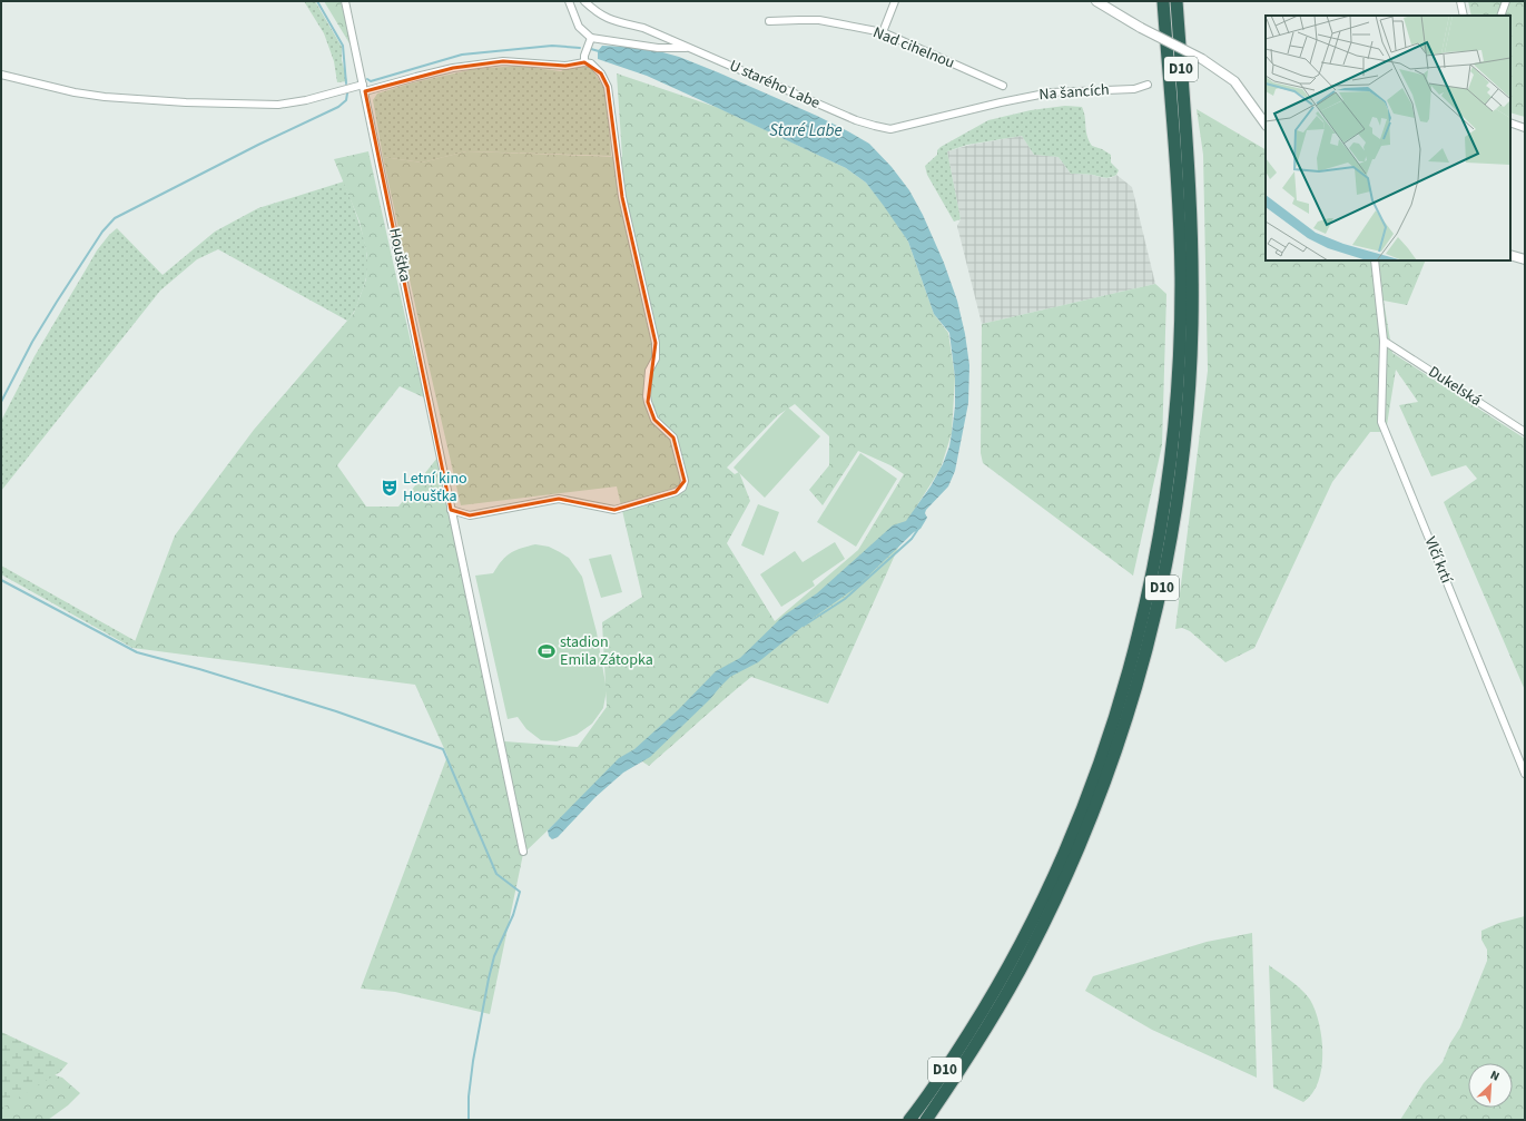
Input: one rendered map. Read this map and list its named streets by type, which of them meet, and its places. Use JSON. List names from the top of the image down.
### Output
{
  "streets": {
    "highway": ["D10"],
    "street": [
      "Nad cihelnou",
      "U starého Labe",
      "Na šancích",
      "Houštka",
      "Dukelská",
      "Vlčí krtí"
    ]
  },
  "crossings": [
    ["U starého Labe", "Na šancích"],
    ["Dukelská", "Vlčí krtí"]
  ],
  "water": ["Staré Labe"],
  "places": {
    "theatre": ["Letní kino Houšťka"],
    "sports": ["stadion Emila Zátopka"]
  },
  "north": "top right"
}
